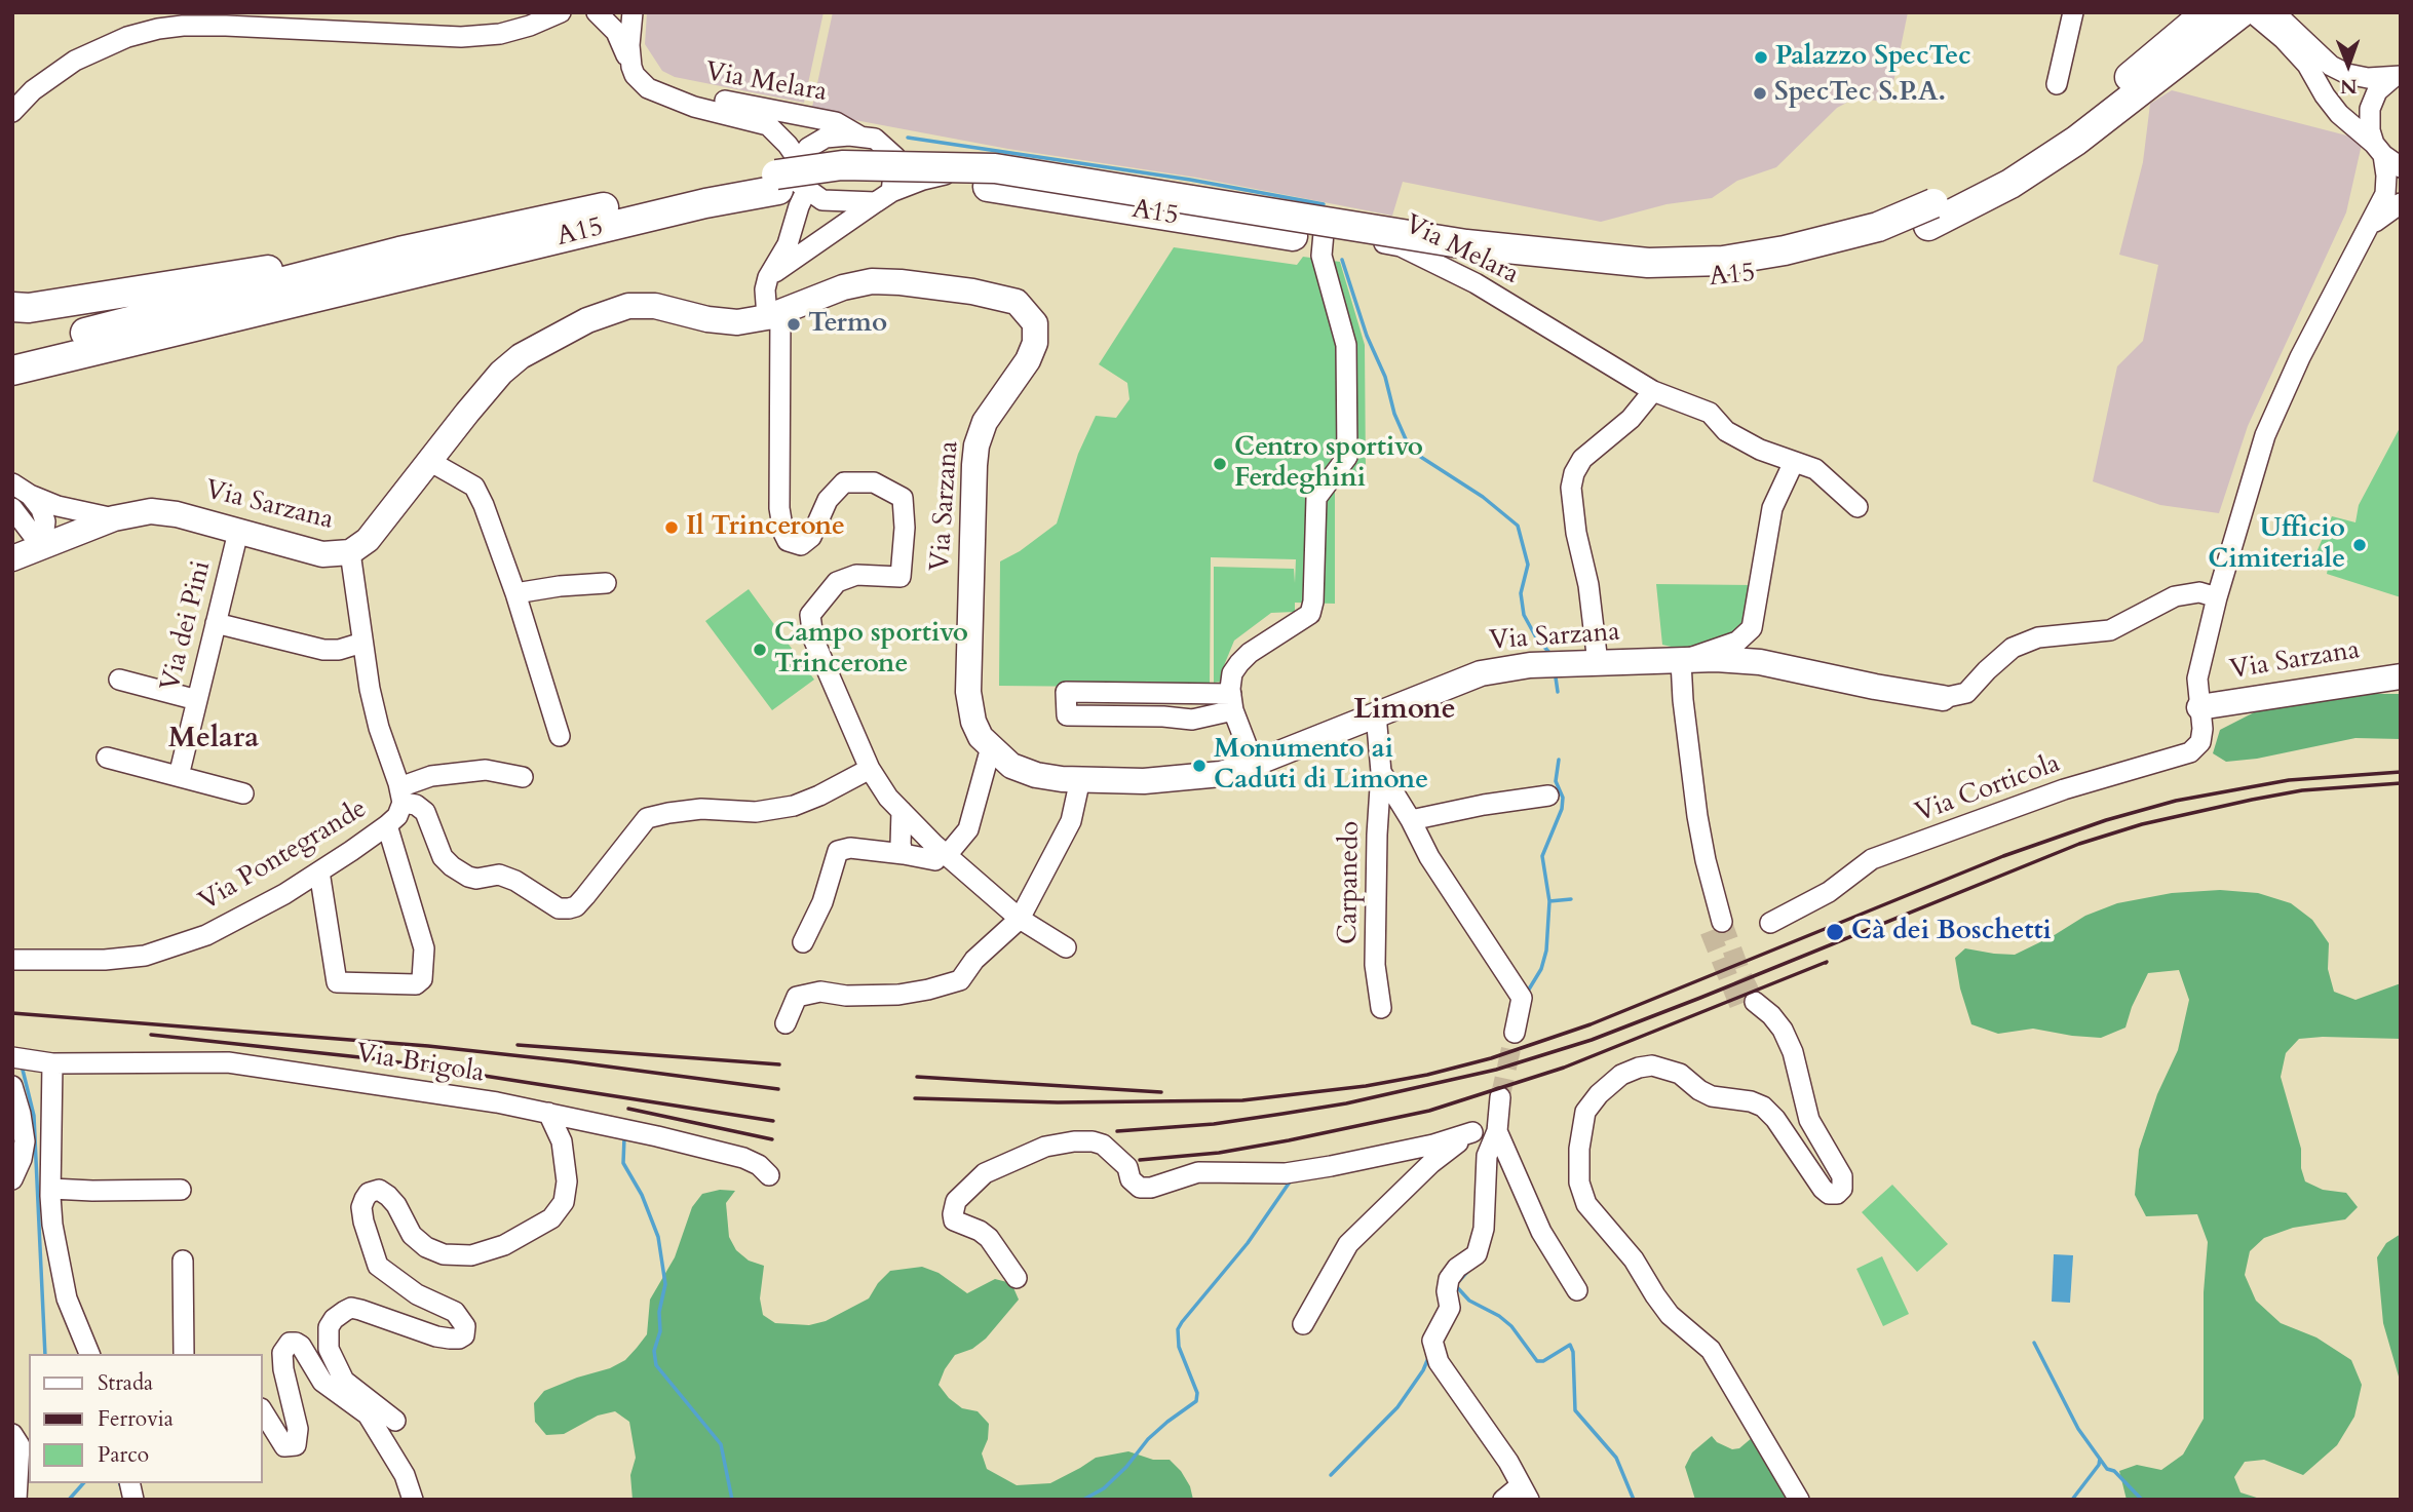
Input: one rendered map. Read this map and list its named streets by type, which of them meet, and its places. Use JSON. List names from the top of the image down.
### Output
{
  "streets": {
    "highway": ["A15"],
    "main road": ["Via Sarzana"],
    "street": [
      "Via Melara",
      "Via dei Pini",
      "Via Corticola",
      "Via Pontegrande",
      "Carpanedo",
      "Via Brigola"
    ]
  },
  "crossings": [
    ["Via Melara", "A15"],
    ["Via Sarzana", "Via dei Pini"],
    ["Via Sarzana", "Via Corticola"],
    ["Via Sarzana", "Via Pontegrande"],
    ["Via Sarzana", "Carpanedo"]
  ],
  "districts": ["Limone", "Melara"],
  "places": [
    "Palazzo SpecTec",
    "SpecTec S.P.A.",
    "Termo",
    "Centro sportivo Ferdeghini",
    "Il Trincerone",
    "Ufficio Cimiteriale",
    "Campo sportivo Trincerone",
    "Monumento ai Caduti di Limone",
    "Cà dei Boschetti"
  ],
  "legend": ["Strada", "Ferrovia", "Parco"],
  "north": "bottom"
}
